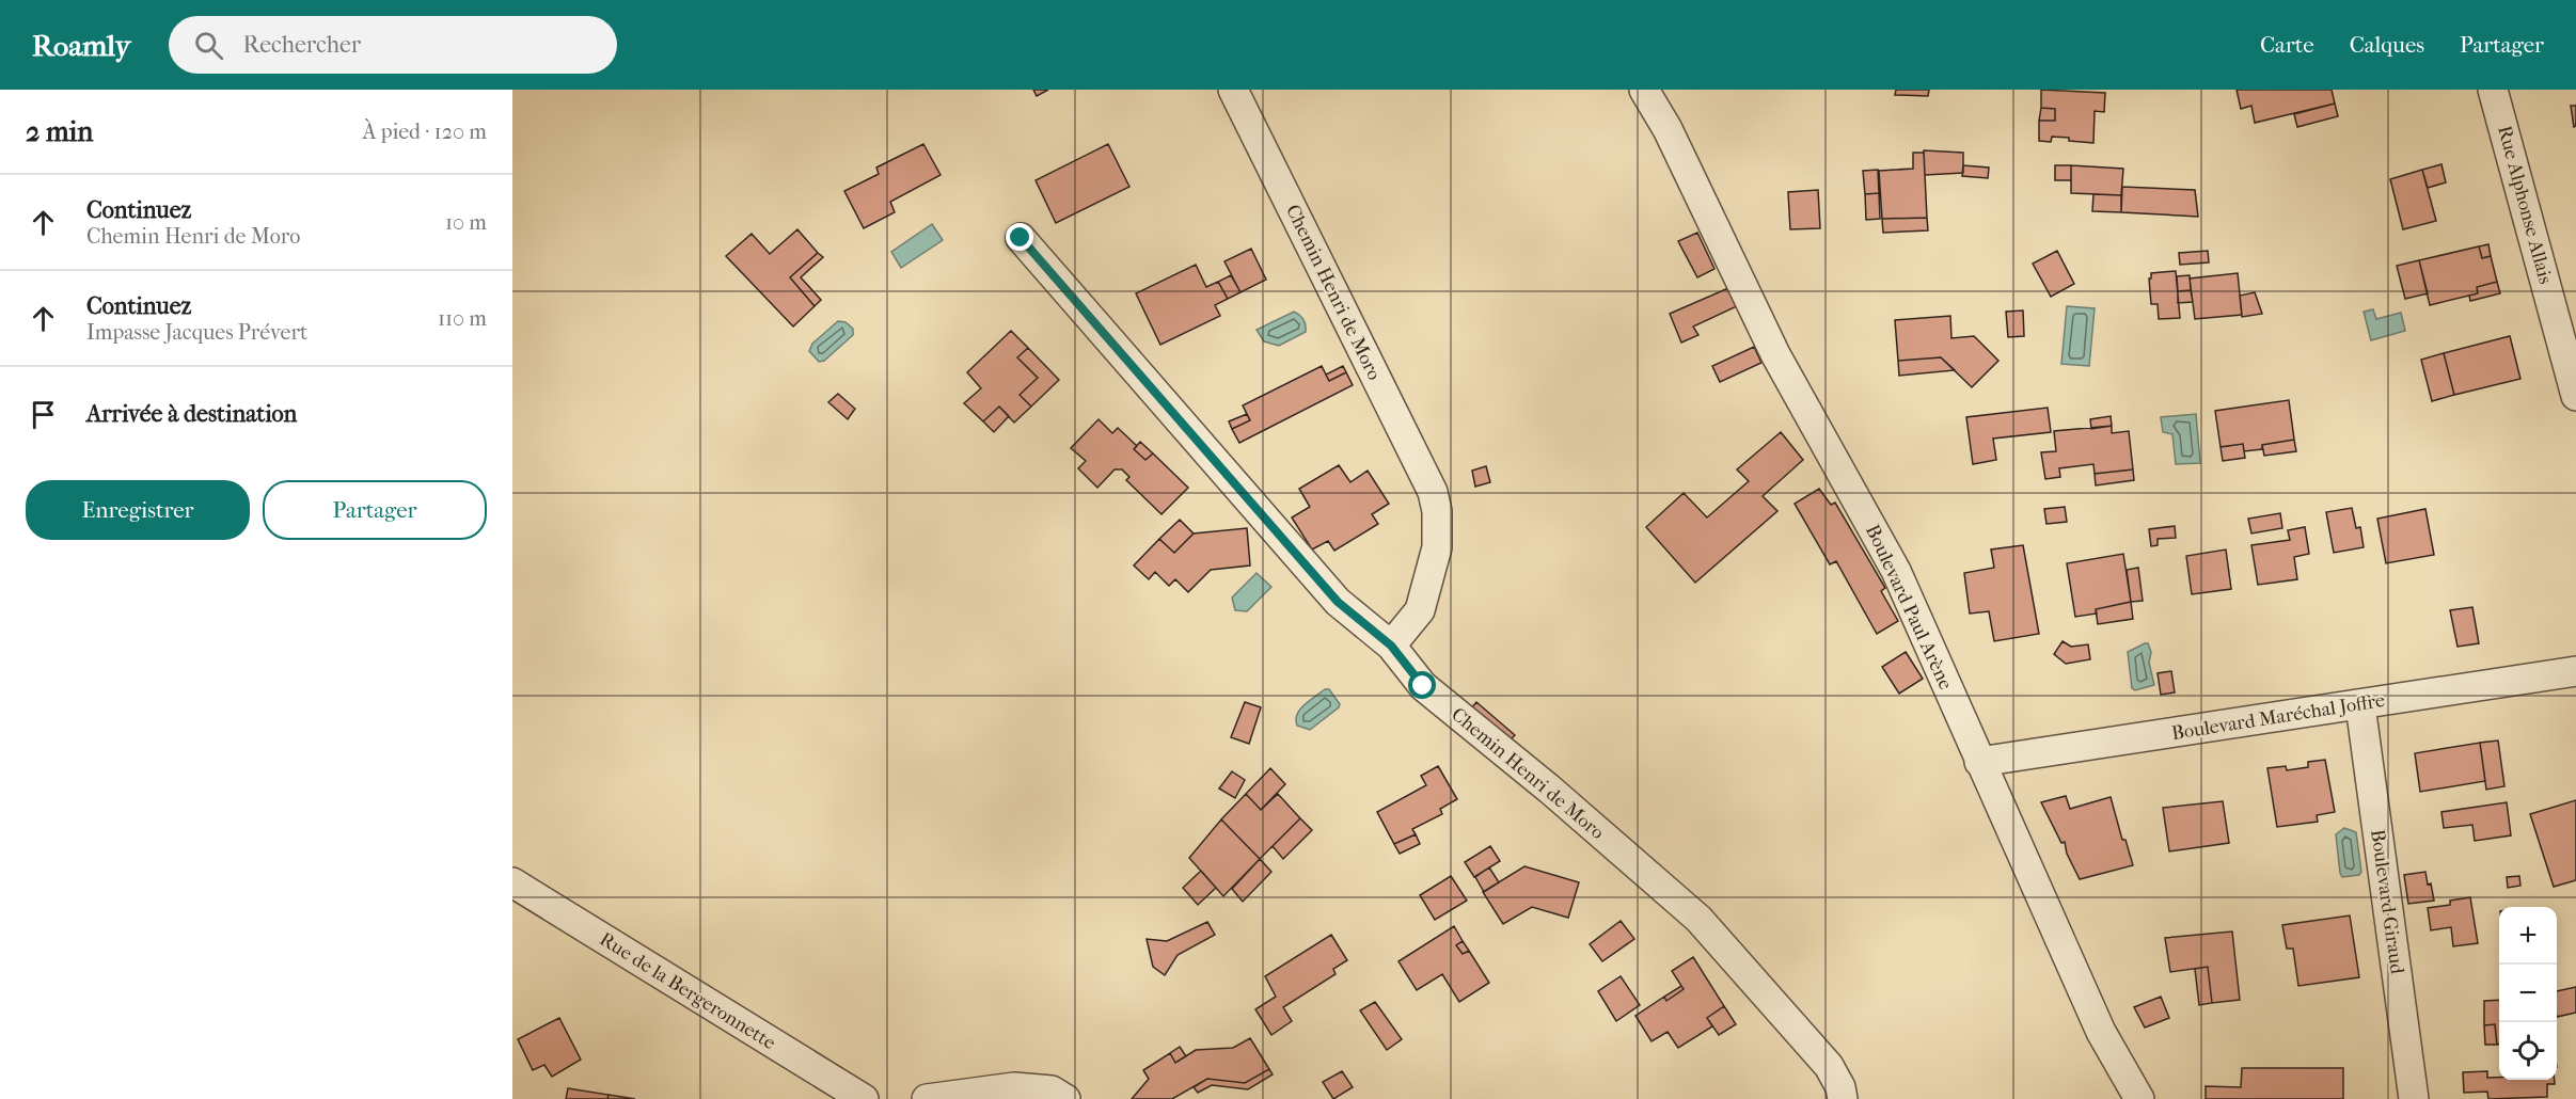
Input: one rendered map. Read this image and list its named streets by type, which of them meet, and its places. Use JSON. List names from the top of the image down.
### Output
{
  "streets": {
    "street": [
      "Rue Alphonse Allais",
      "Chemin Henri de Moro",
      "Boulevard Paul Arène",
      "Boulevard Maréchal Joffre",
      "Boulevard Giraud",
      "Rue de la Bergeronnette"
    ]
  },
  "crossings": [
    ["Boulevard Paul Arène", "Boulevard Maréchal Joffre"],
    ["Boulevard Maréchal Joffre", "Boulevard Giraud"]
  ],
  "page": {
    "header": "Roamly",
    "search": "Rechercher",
    "nav": ["Carte", "Calques", "Partager"],
    "heading": ["2 min", "À pied · 120 m"],
    "list": [
      ["Continuez", "Chemin Henri de Moro", "10 m"],
      ["Continuez", "Impasse Jacques Prévert", "110 m"],
      "Arrivée à destination"
    ],
    "buttons": ["Enregistrer", "Partager"],
    "map_buttons": ["+", "−"]
  }
}
